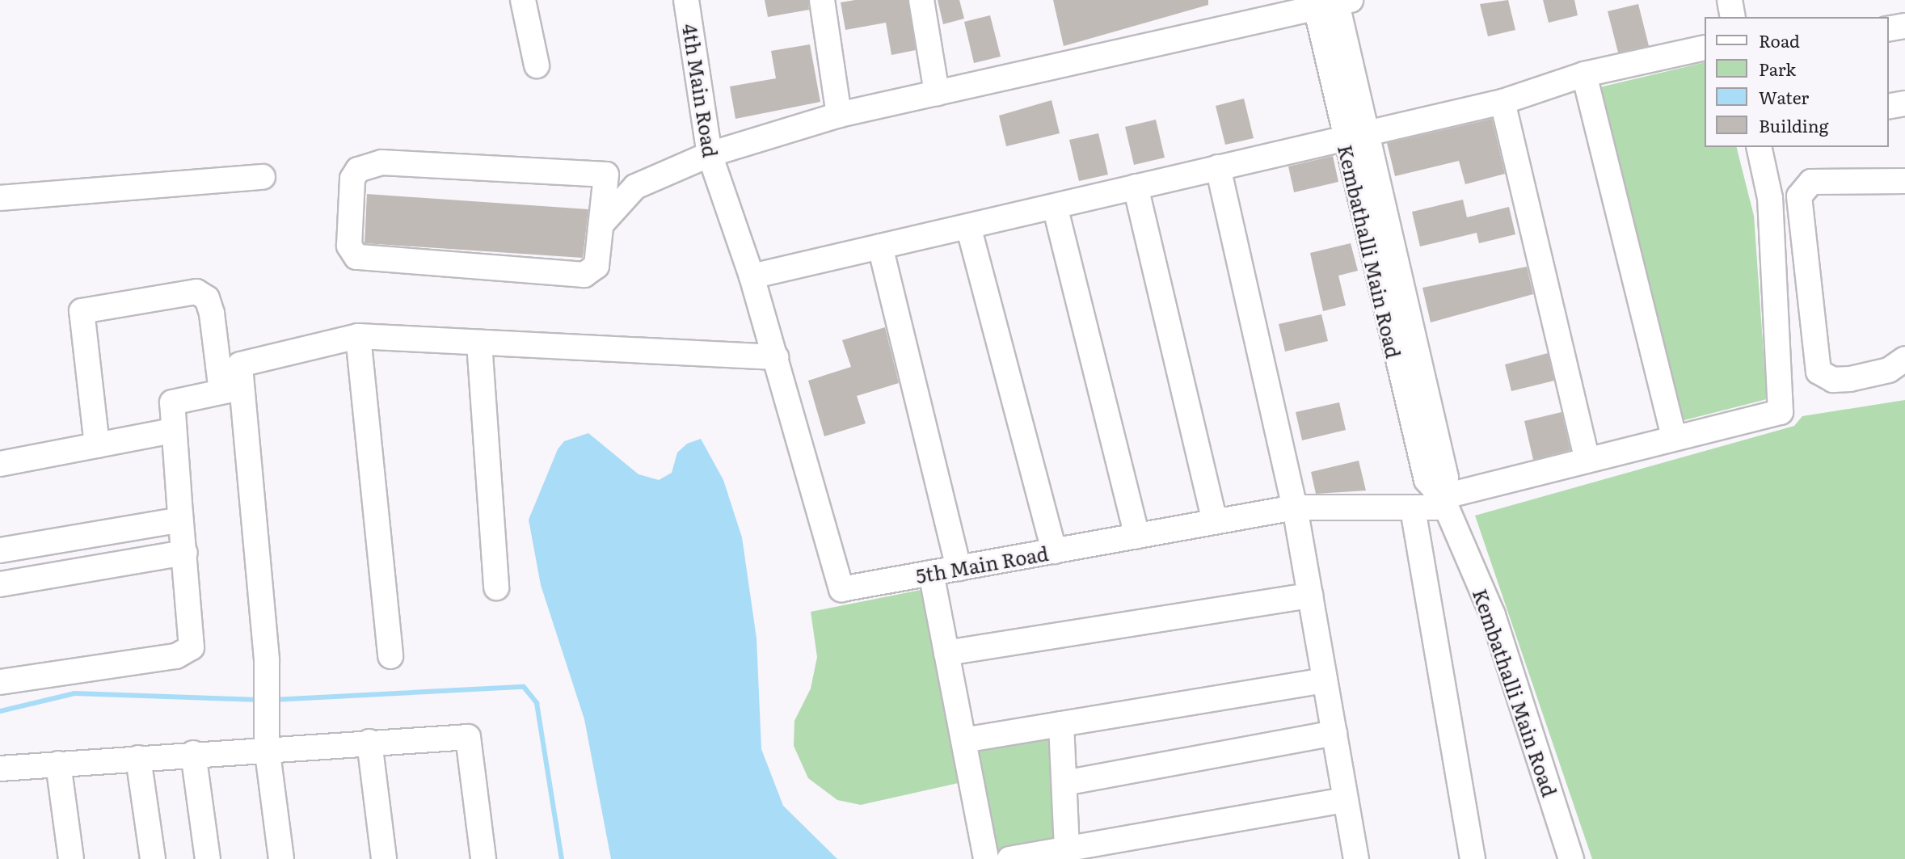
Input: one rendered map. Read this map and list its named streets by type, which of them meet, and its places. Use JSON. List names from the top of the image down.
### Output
{
  "streets": {
    "street": ["4th Main Road", "Kembathalli Main Road", "5th Main Road"]
  },
  "crossings": [
    ["4th Main Road", "5th Main Road"],
    ["Kembathalli Main Road", "5th Main Road"]
  ],
  "legend": [
    "Road",
    "Park",
    "Water",
    "Building"
  ]
}
